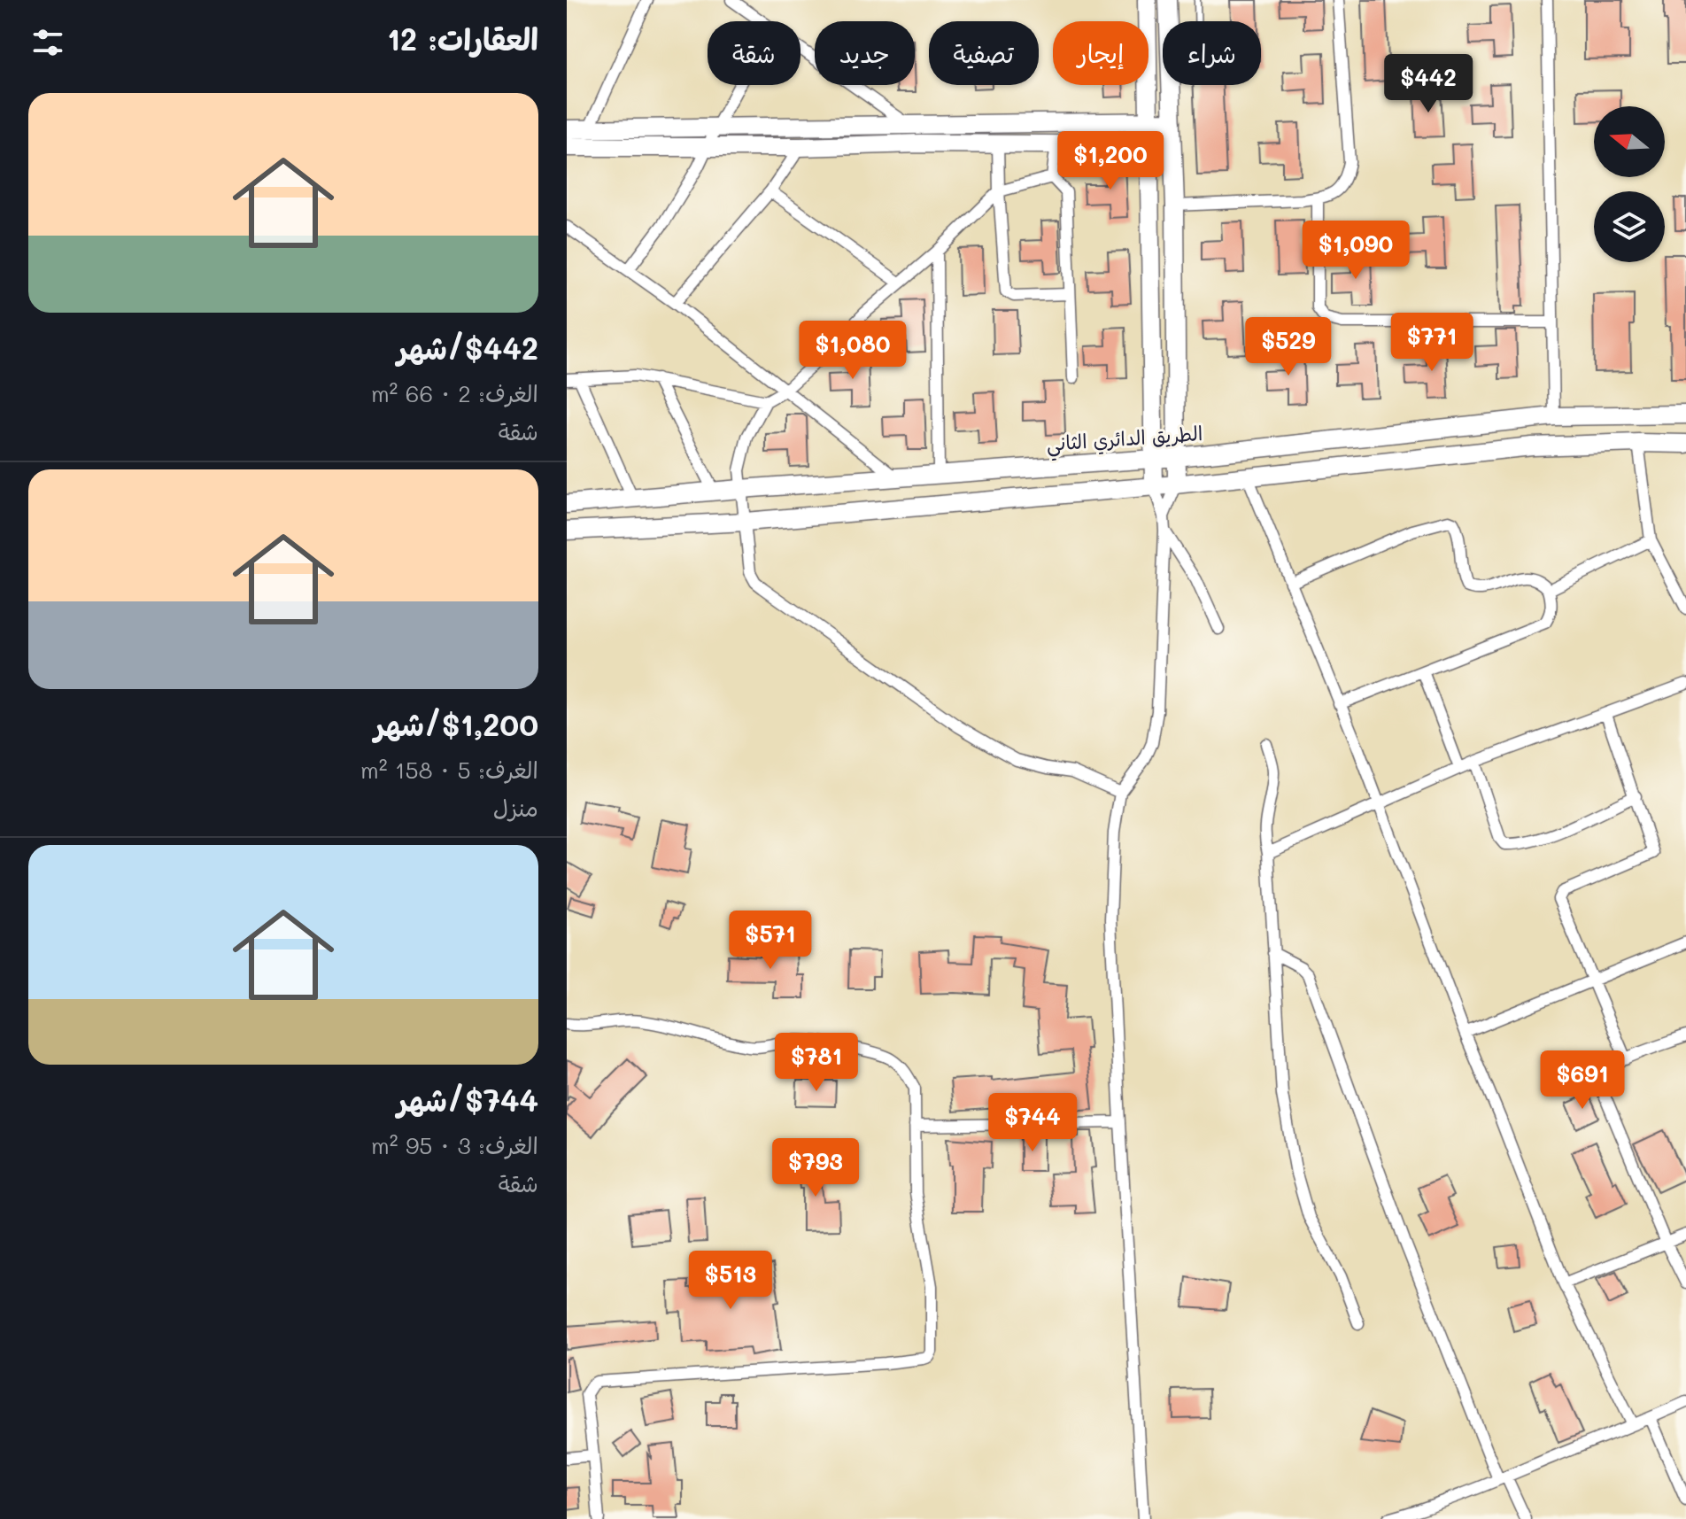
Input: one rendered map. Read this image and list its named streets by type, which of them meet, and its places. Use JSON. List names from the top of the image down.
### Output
{
  "streets": {
    "main road": ["الطريق الدائري الثاني"]
  },
  "north": "left",
  "page": {
    "heading": "العقارات: 12",
    "chip": [
      "شراء",
      "إيجار",
      "تصفية",
      "جديد",
      "شقة"
    ],
    "price": [
      "$442",
      "$1,200",
      "$1,090",
      "$771",
      "$529",
      "$1,080",
      "$571",
      "$781",
      "$691",
      "$744",
      "$793",
      "$513"
    ],
    "list": [
      {
        "name": "$442/شهر",
        "note": "الغرف: 2 · 66 m² · شقة"
      },
      {
        "name": "$1,200/شهر",
        "note": "الغرف: 5 · 158 m² · منزل"
      },
      {
        "name": "$744/شهر",
        "note": "الغرف: 3 · 95 m² · شقة"
      }
    ]
  }
}
